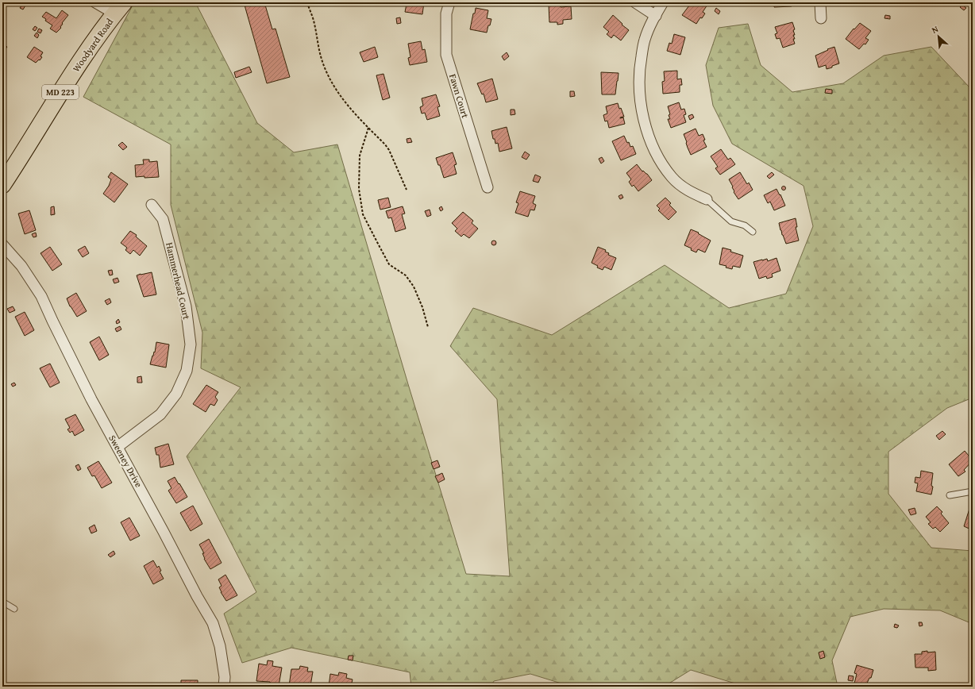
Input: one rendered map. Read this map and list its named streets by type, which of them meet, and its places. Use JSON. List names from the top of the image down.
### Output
{
  "streets": {
    "main road": ["Woodyard Road", "MD 223"],
    "street": ["Fawn Court", "Hammerhead Court", "Sweeney Drive"]
  },
  "crossings": [
    ["Hammerhead Court", "Sweeney Drive"]
  ],
  "north": "top left"
}
